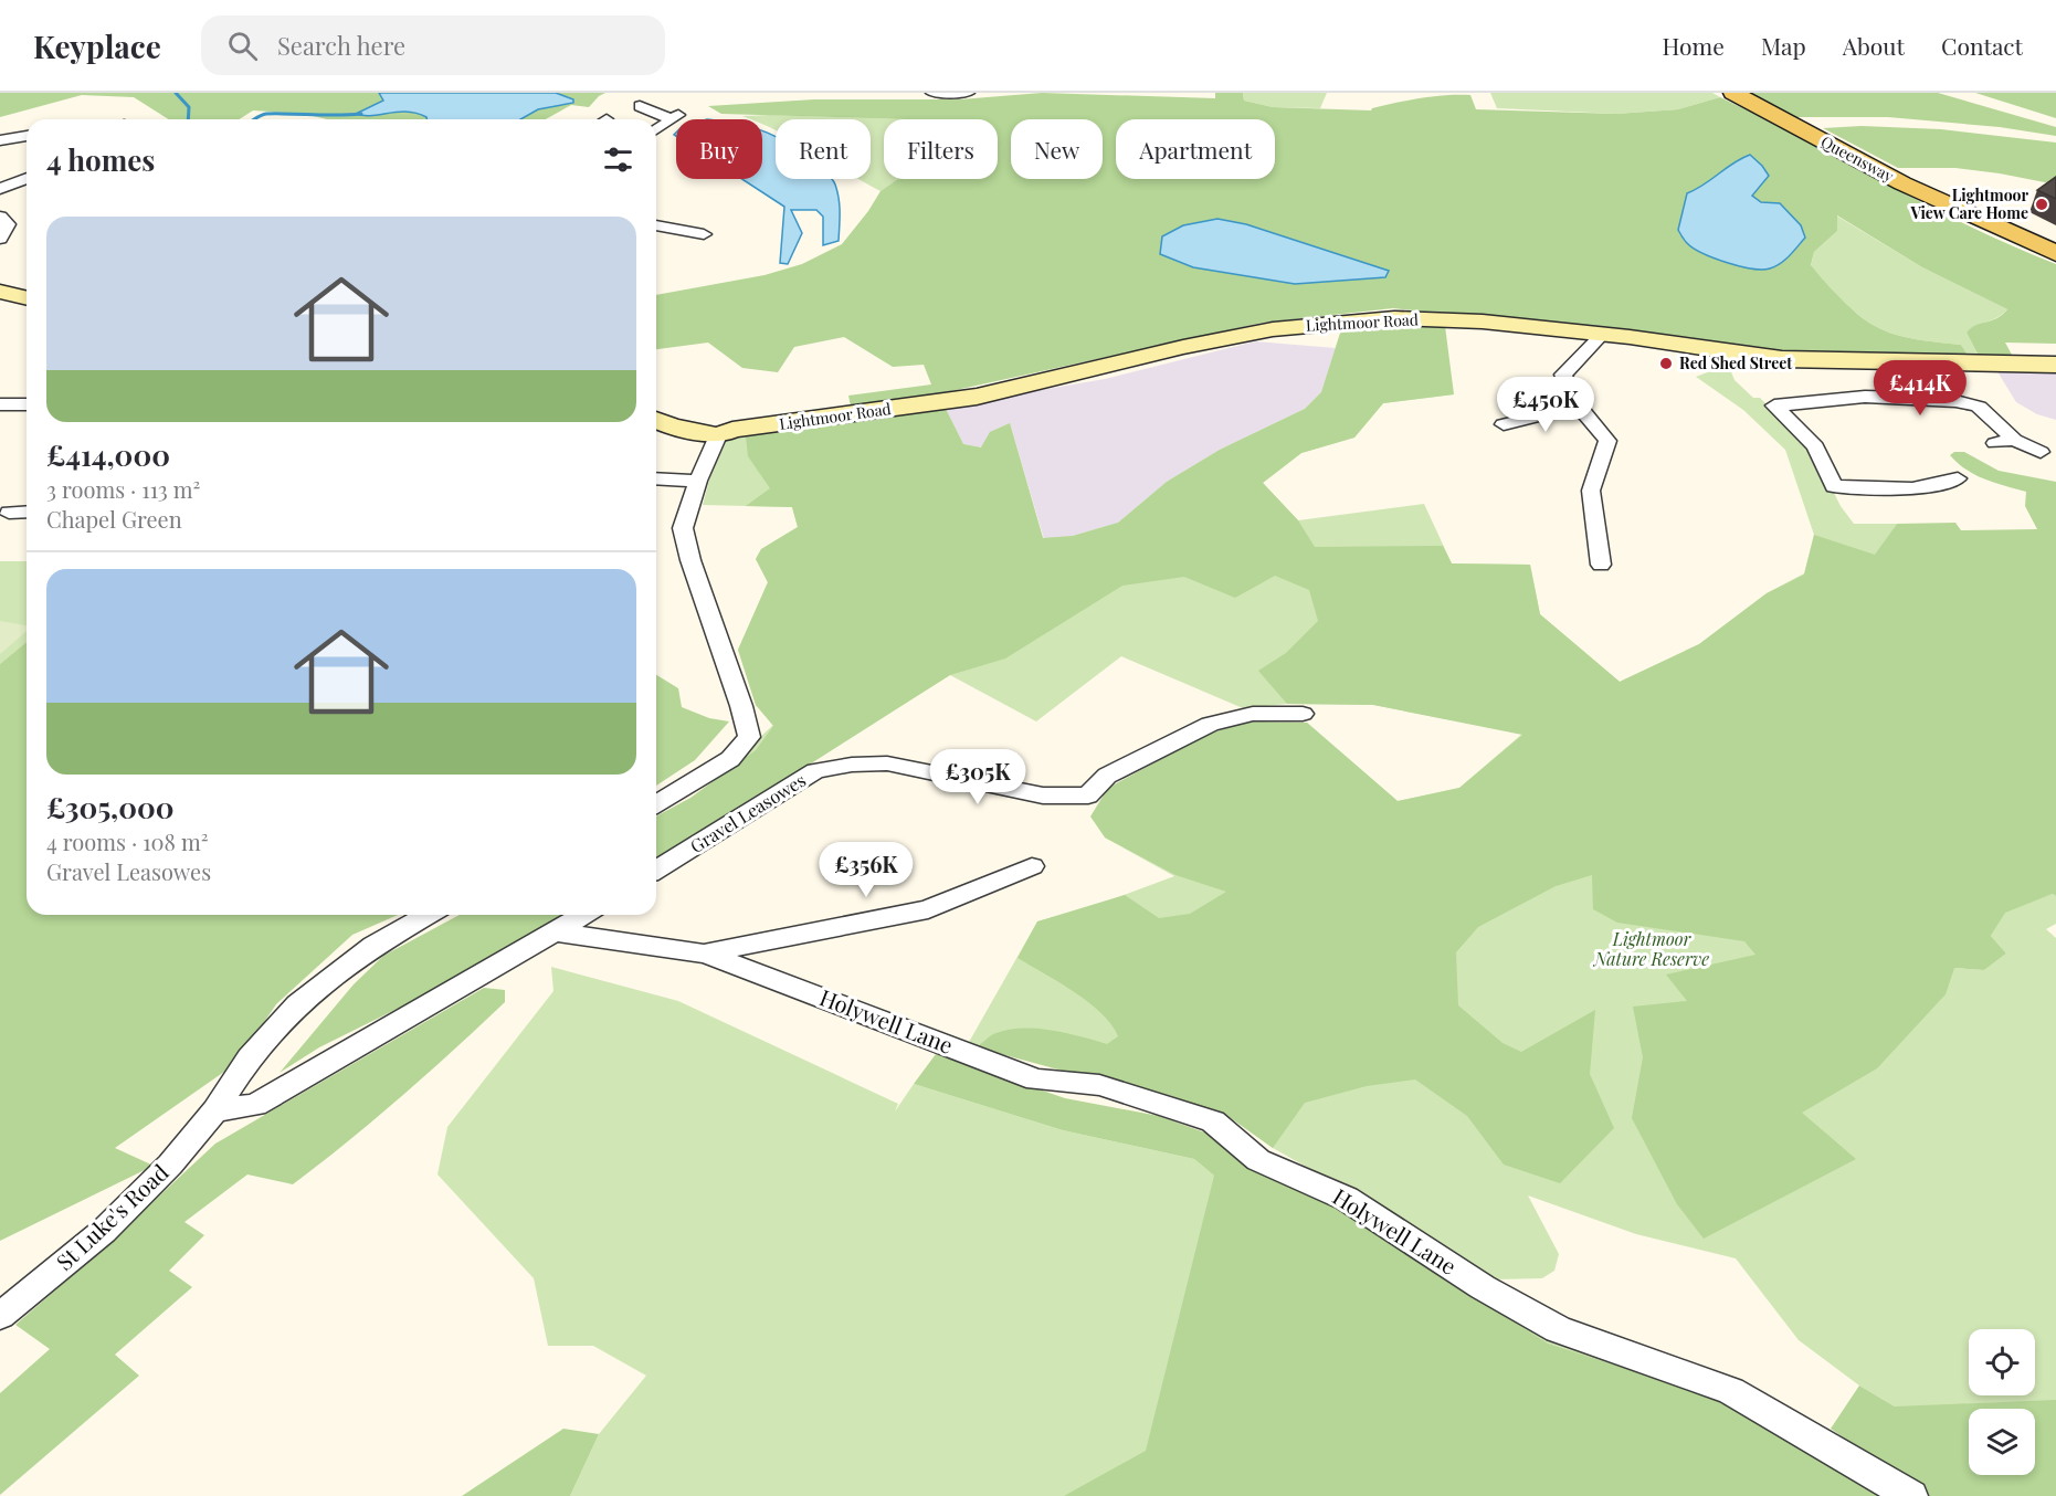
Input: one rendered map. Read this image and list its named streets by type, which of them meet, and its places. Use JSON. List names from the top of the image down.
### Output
{
  "streets": {
    "main road": ["Queensway"],
    "street": [
      "Lightmoor Road",
      "Gravel Leasowes",
      "Holywell Lane",
      "St Luke's Road"
    ]
  },
  "parks": ["Lightmoor Nature Reserve"],
  "places": ["Lightmoor View Care Home", "Red Shed Street"],
  "page": {
    "header": "Keyplace",
    "search": "Search here",
    "nav": [
      "Home",
      "Map",
      "About",
      "Contact"
    ],
    "chip": [
      "Buy",
      "Rent",
      "Filters",
      "New",
      "Apartment"
    ],
    "heading": "4 homes",
    "list": [
      {
        "name": "£414,000",
        "note": "3 rooms · 113 m² · Chapel Green"
      },
      {
        "name": "£305,000",
        "note": "4 rooms · 108 m² · Gravel Leasowes"
      }
    ],
    "price": [
      "£414K",
      "£450K",
      "£305K",
      "£356K"
    ]
  }
}
